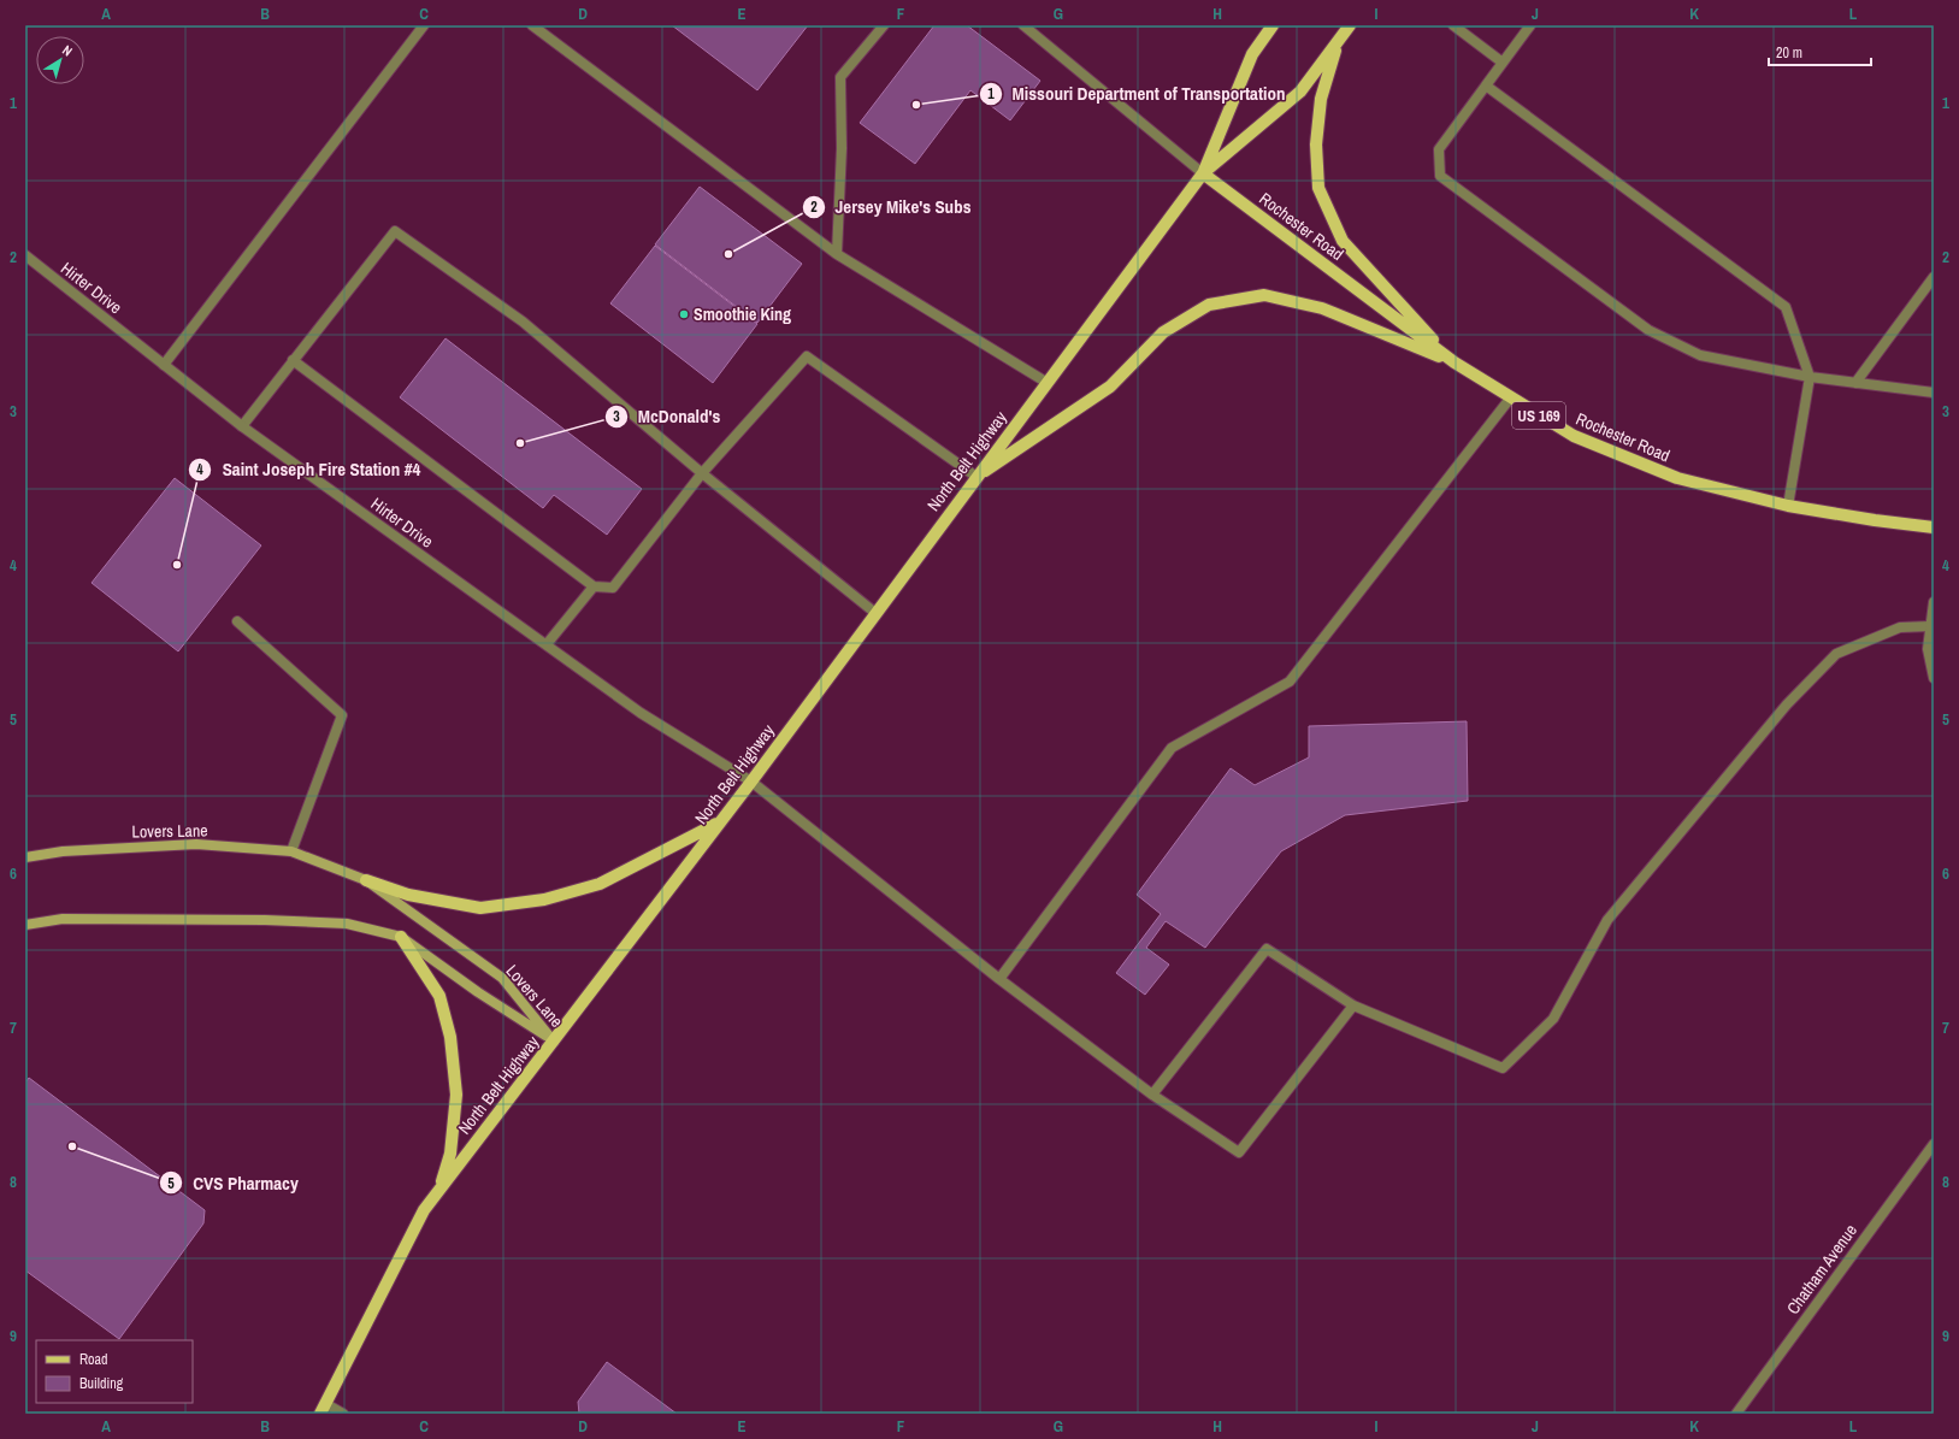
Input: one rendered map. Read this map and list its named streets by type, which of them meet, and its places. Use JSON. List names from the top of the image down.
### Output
{
  "streets": {
    "main road": ["Rochester Road", "US 169", "North Belt Highway"],
    "street": ["Hirter Drive", "Lovers Lane", "Chatham Avenue"]
  },
  "crossings": [
    ["Rochester Road", "North Belt Highway"],
    ["Hirter Drive", "North Belt Highway"],
    ["North Belt Highway", "Lovers Lane"]
  ],
  "places": [
    "Missouri Department of Transportation",
    "Jersey Mike's Subs",
    "Smoothie King",
    "McDonald's",
    "Saint Joseph Fire Station #4",
    "CVS Pharmacy"
  ],
  "legend": ["Road", "Building"],
  "scale_bar": "20 m",
  "north": "top right",
  "grid": {
    "columns": [
      "A",
      "B",
      "C",
      "D",
      "E",
      "F",
      "G",
      "H",
      "I",
      "J",
      "K",
      "L"
    ],
    "rows": [
      "1",
      "2",
      "3",
      "4",
      "5",
      "6",
      "7",
      "8",
      "9"
    ]
  }
}
